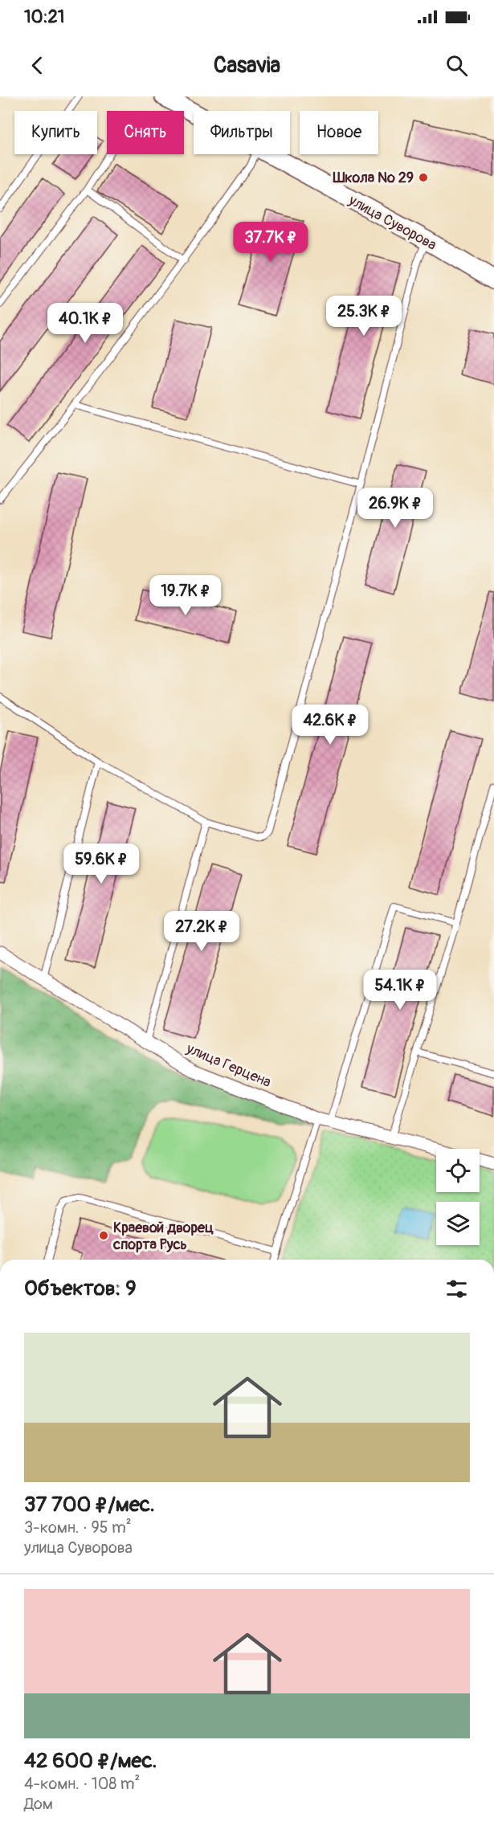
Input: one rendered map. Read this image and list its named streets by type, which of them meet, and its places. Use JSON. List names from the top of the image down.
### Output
{
  "streets": {
    "main road": ["улица Суворова"],
    "street": ["улица Герцена"]
  },
  "places": ["Школа № 29", "Краевой дворец спорта Русь"],
  "page": {
    "status": "10:21",
    "header": "Casavia",
    "chip": [
      "Купить",
      "Снять",
      "Фильтры",
      "Новое"
    ],
    "price": [
      "37.7K ₽",
      "25.3K ₽",
      "40.1K ₽",
      "26.9K ₽",
      "19.7K ₽",
      "42.6K ₽",
      "59.6K ₽",
      "27.2K ₽",
      "54.1K ₽"
    ],
    "heading": "Объектов: 9",
    "list": [
      {
        "name": "37 700 ₽/мес.",
        "note": "3-комн. · 95 m² · улица Суворова"
      },
      {
        "name": "42 600 ₽/мес.",
        "note": "4-комн. · 108 m² · Дом"
      }
    ]
  }
}
